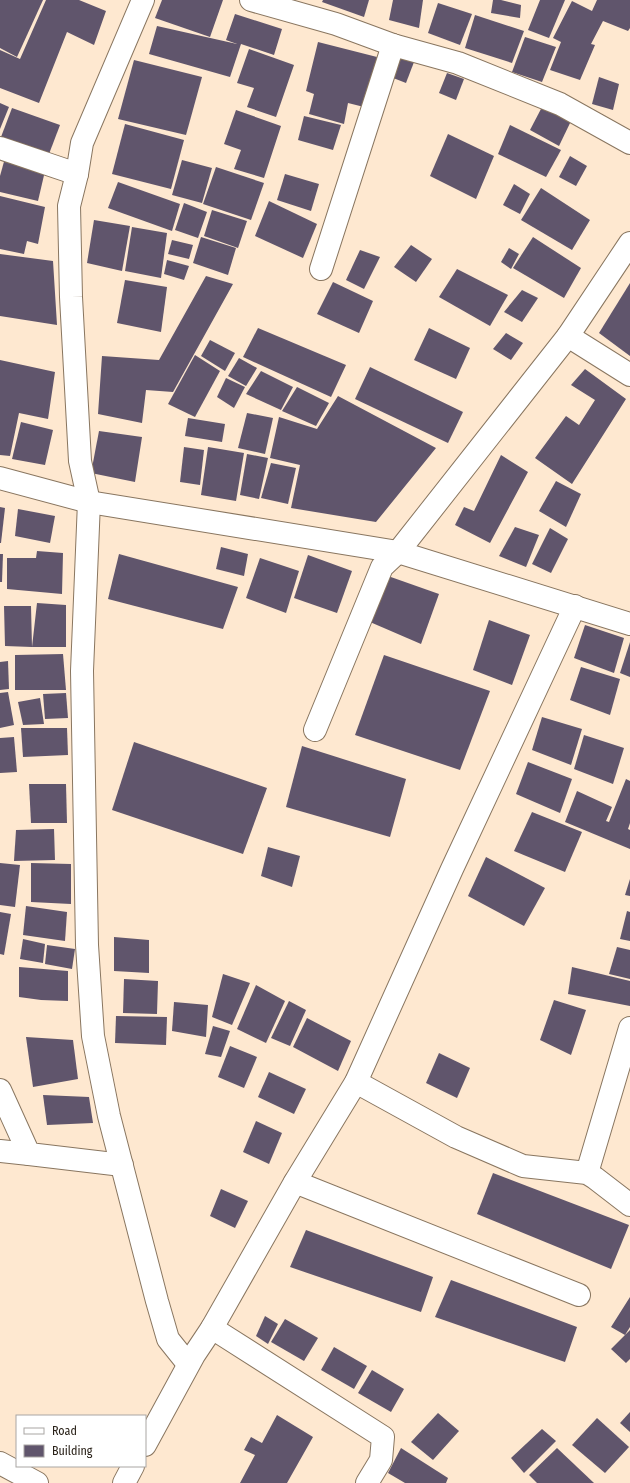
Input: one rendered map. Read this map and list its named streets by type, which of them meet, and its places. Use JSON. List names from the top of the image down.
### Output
{
  "legend": ["Road", "Building"]
}
